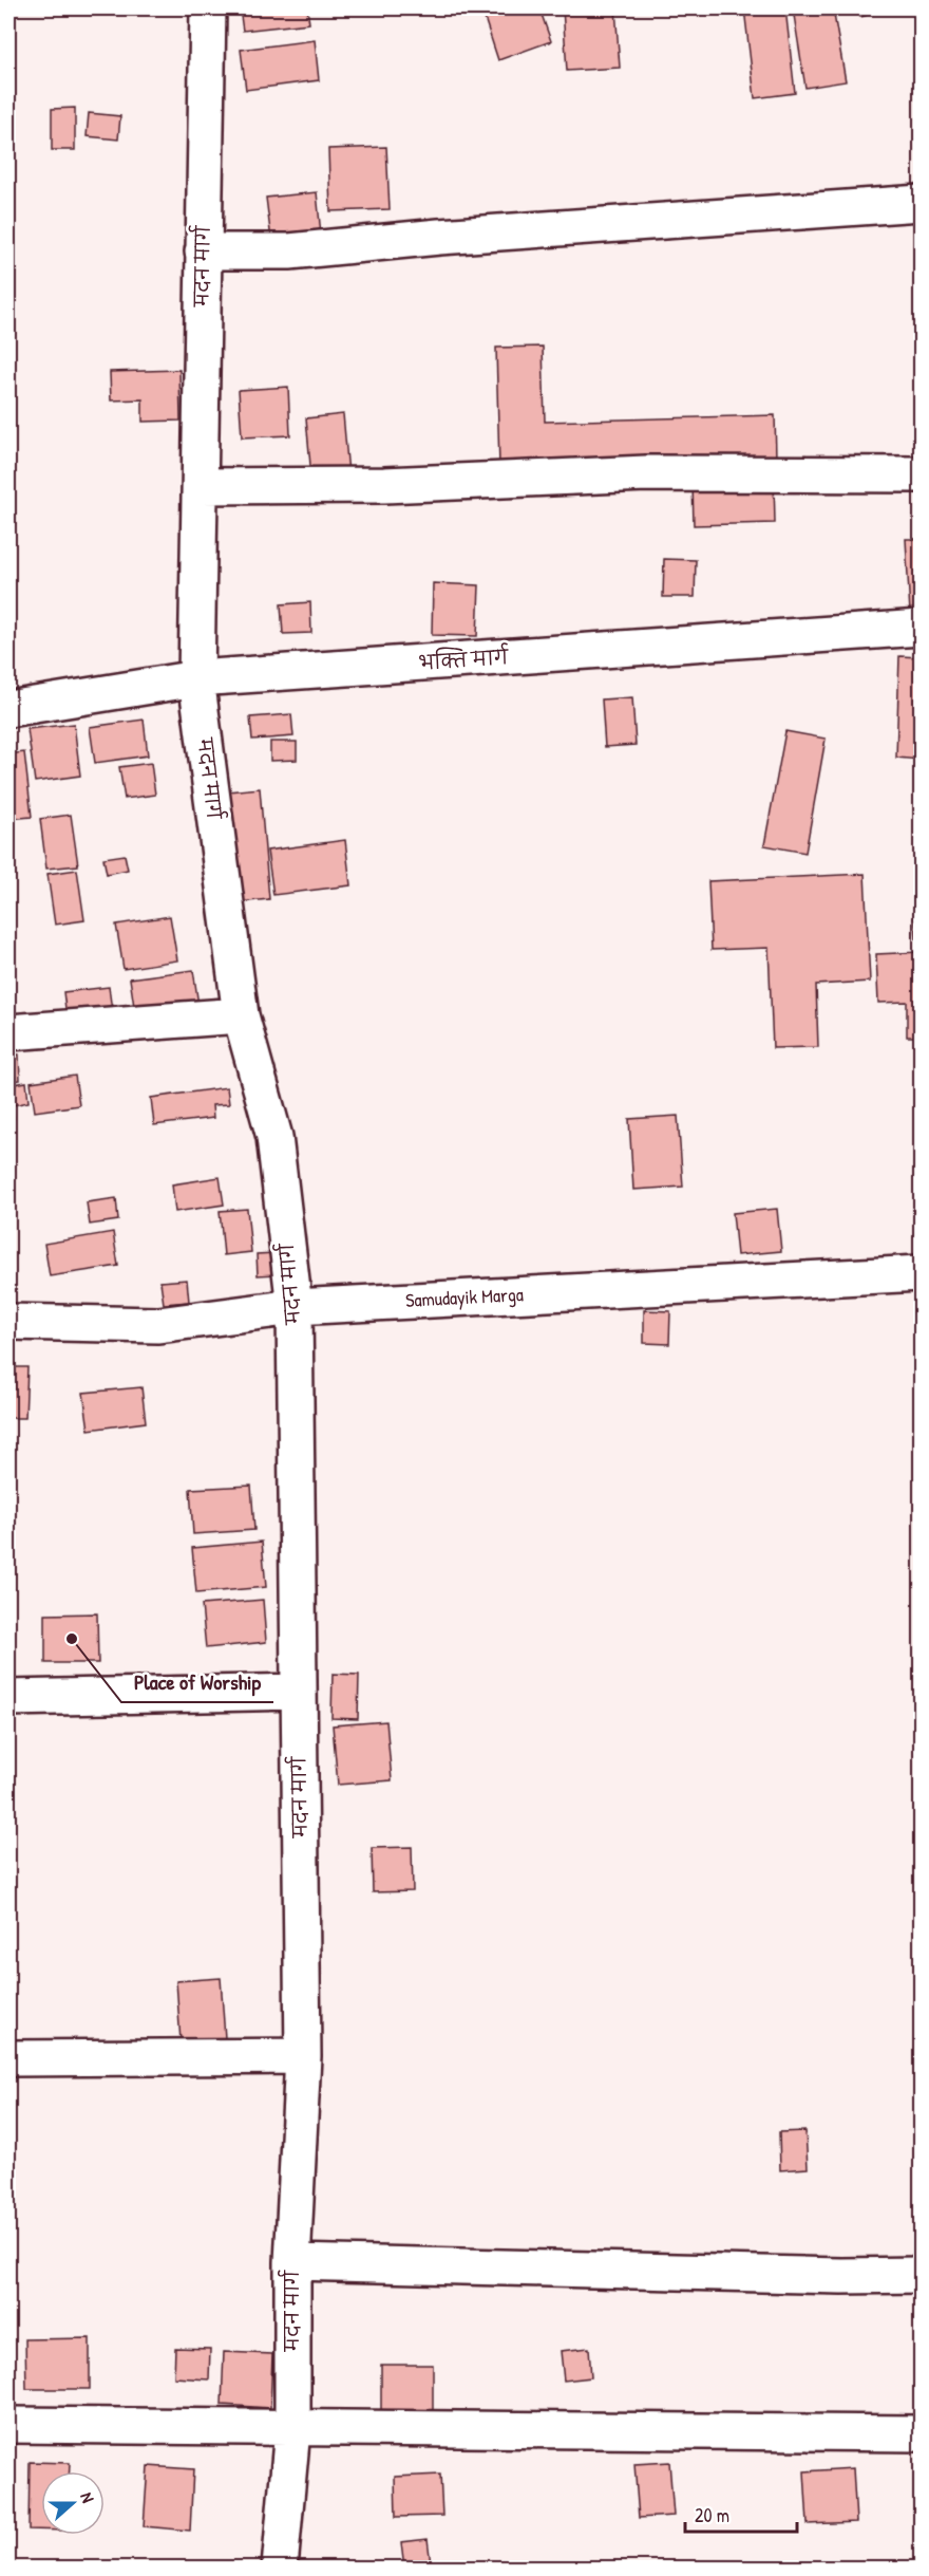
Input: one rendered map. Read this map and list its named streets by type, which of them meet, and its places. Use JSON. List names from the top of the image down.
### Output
{
  "streets": {
    "street": ["मदन मार्ग", "भक्ति मार्ग", "Samudayik Marga"]
  },
  "crossings": [
    ["मदन मार्ग", "भक्ति मार्ग"],
    ["मदन मार्ग", "Samudayik Marga"]
  ],
  "places": ["Place of Worship"],
  "scale_bar": "20 m",
  "north": "right"
}
